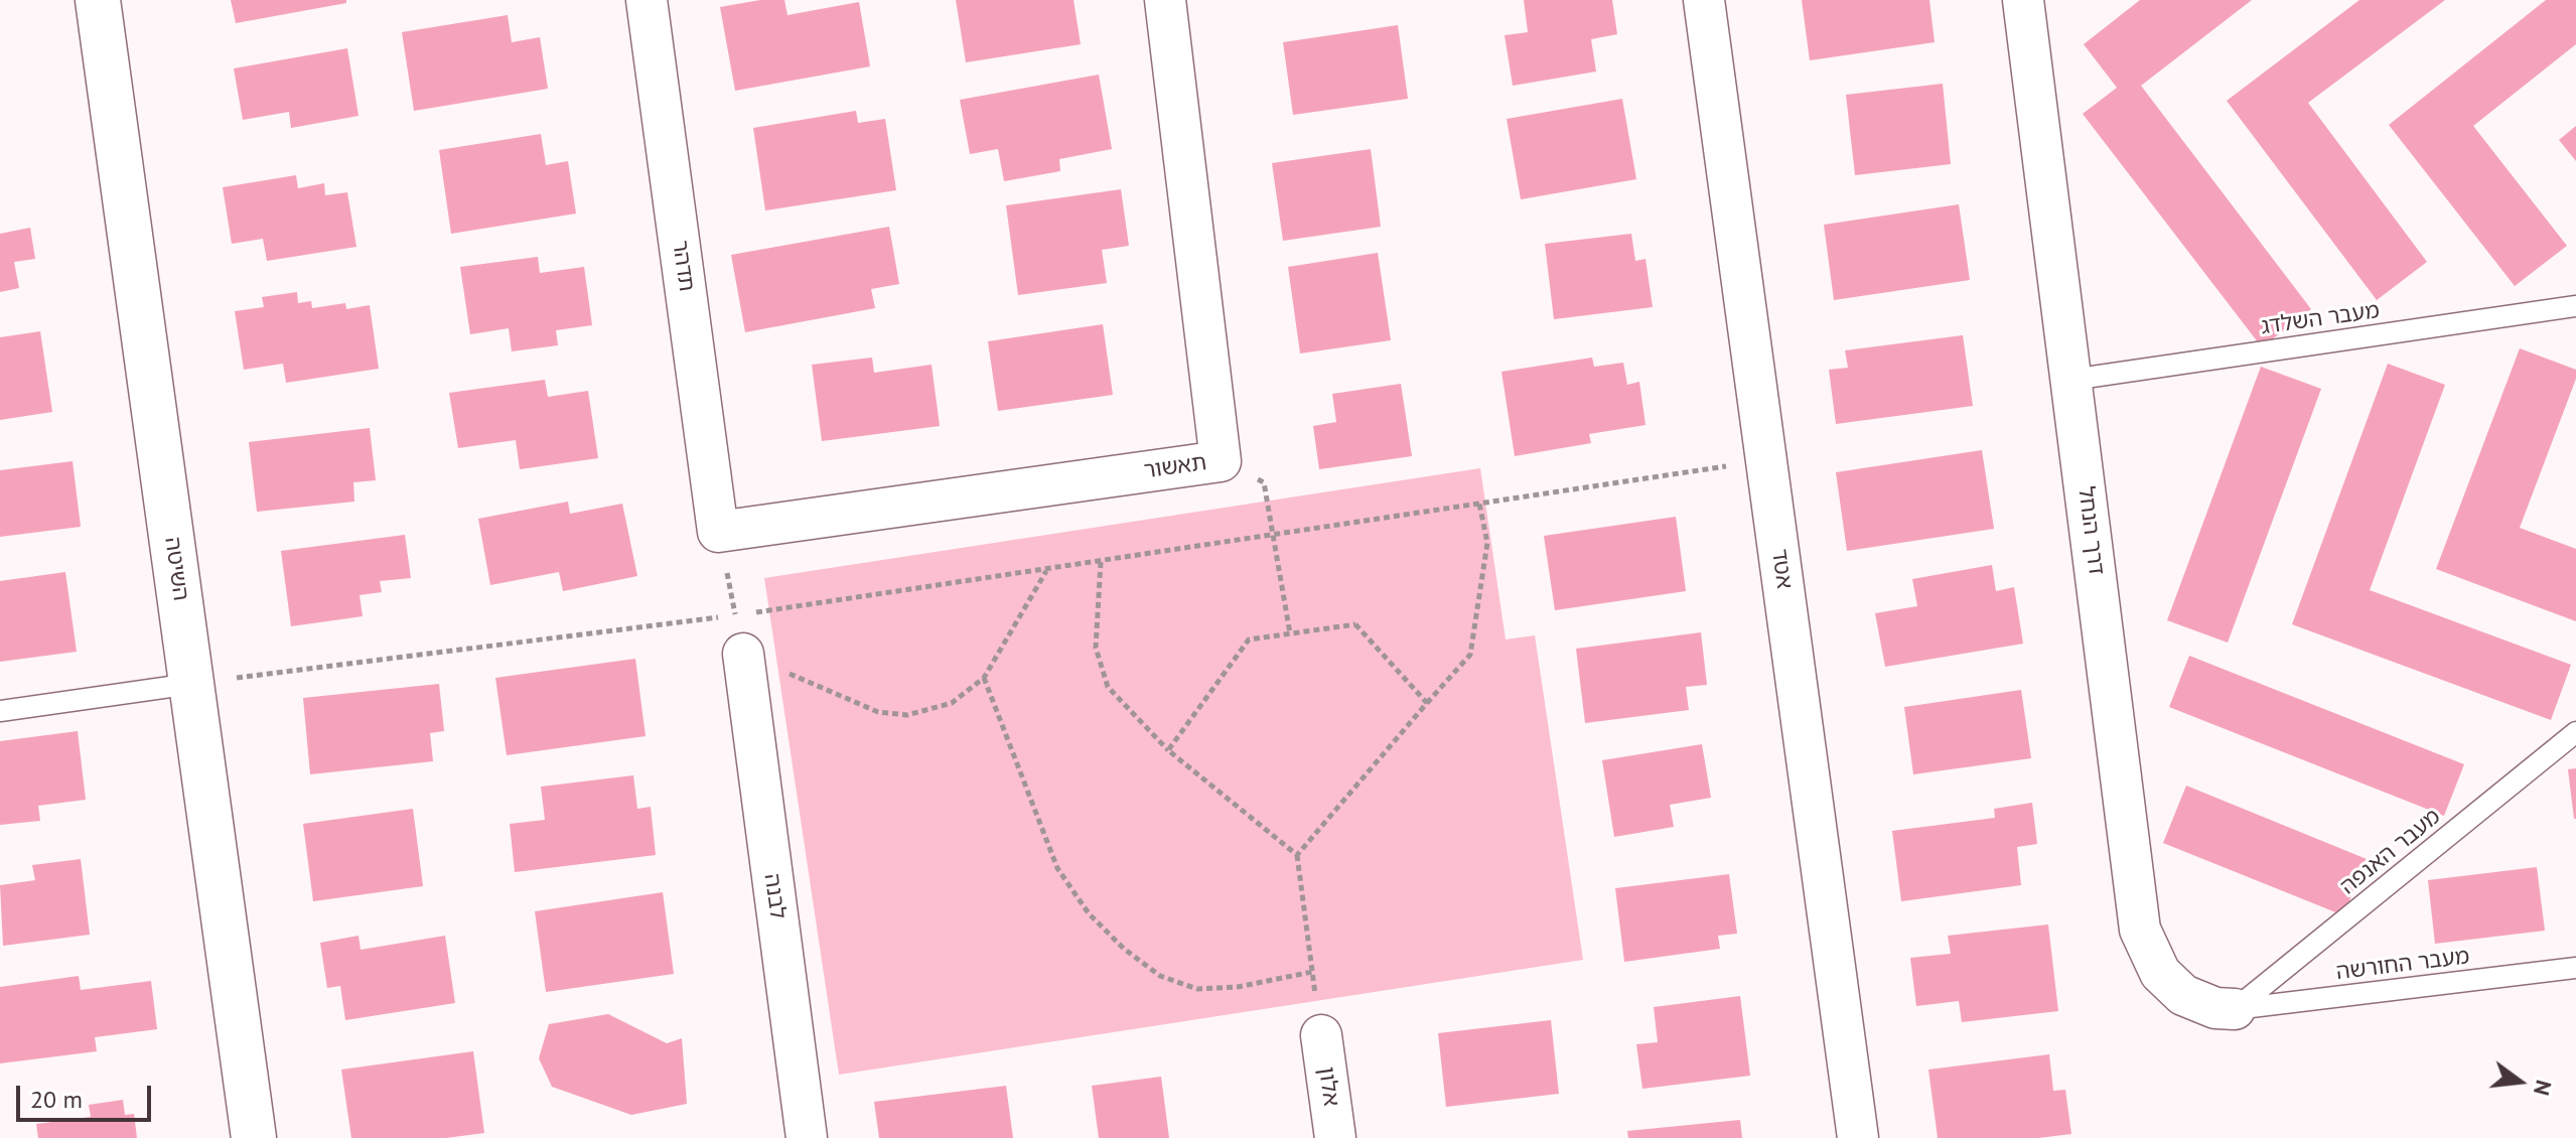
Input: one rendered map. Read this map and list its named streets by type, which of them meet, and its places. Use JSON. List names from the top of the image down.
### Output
{
  "streets": {
    "street": [
      "תדהר",
      "תאשור",
      "דרך הנחל",
      "השיטה",
      "אטד",
      "לבנה",
      "אלון"
    ],
    "lane": ["מעבר השלדג", "מעבר האנפה", "מעבר החורשה"]
  },
  "crossings": [
    ["תדהר", "תאשור"],
    ["מעבר השלדג", "דרך הנחל"],
    ["דרך הנחל", "מעבר האנפה"],
    ["דרך הנחל", "מעבר החורשה"],
    ["מעבר האנפה", "מעבר החורשה"]
  ],
  "scale_bar": "20 m",
  "north": "right"
}
